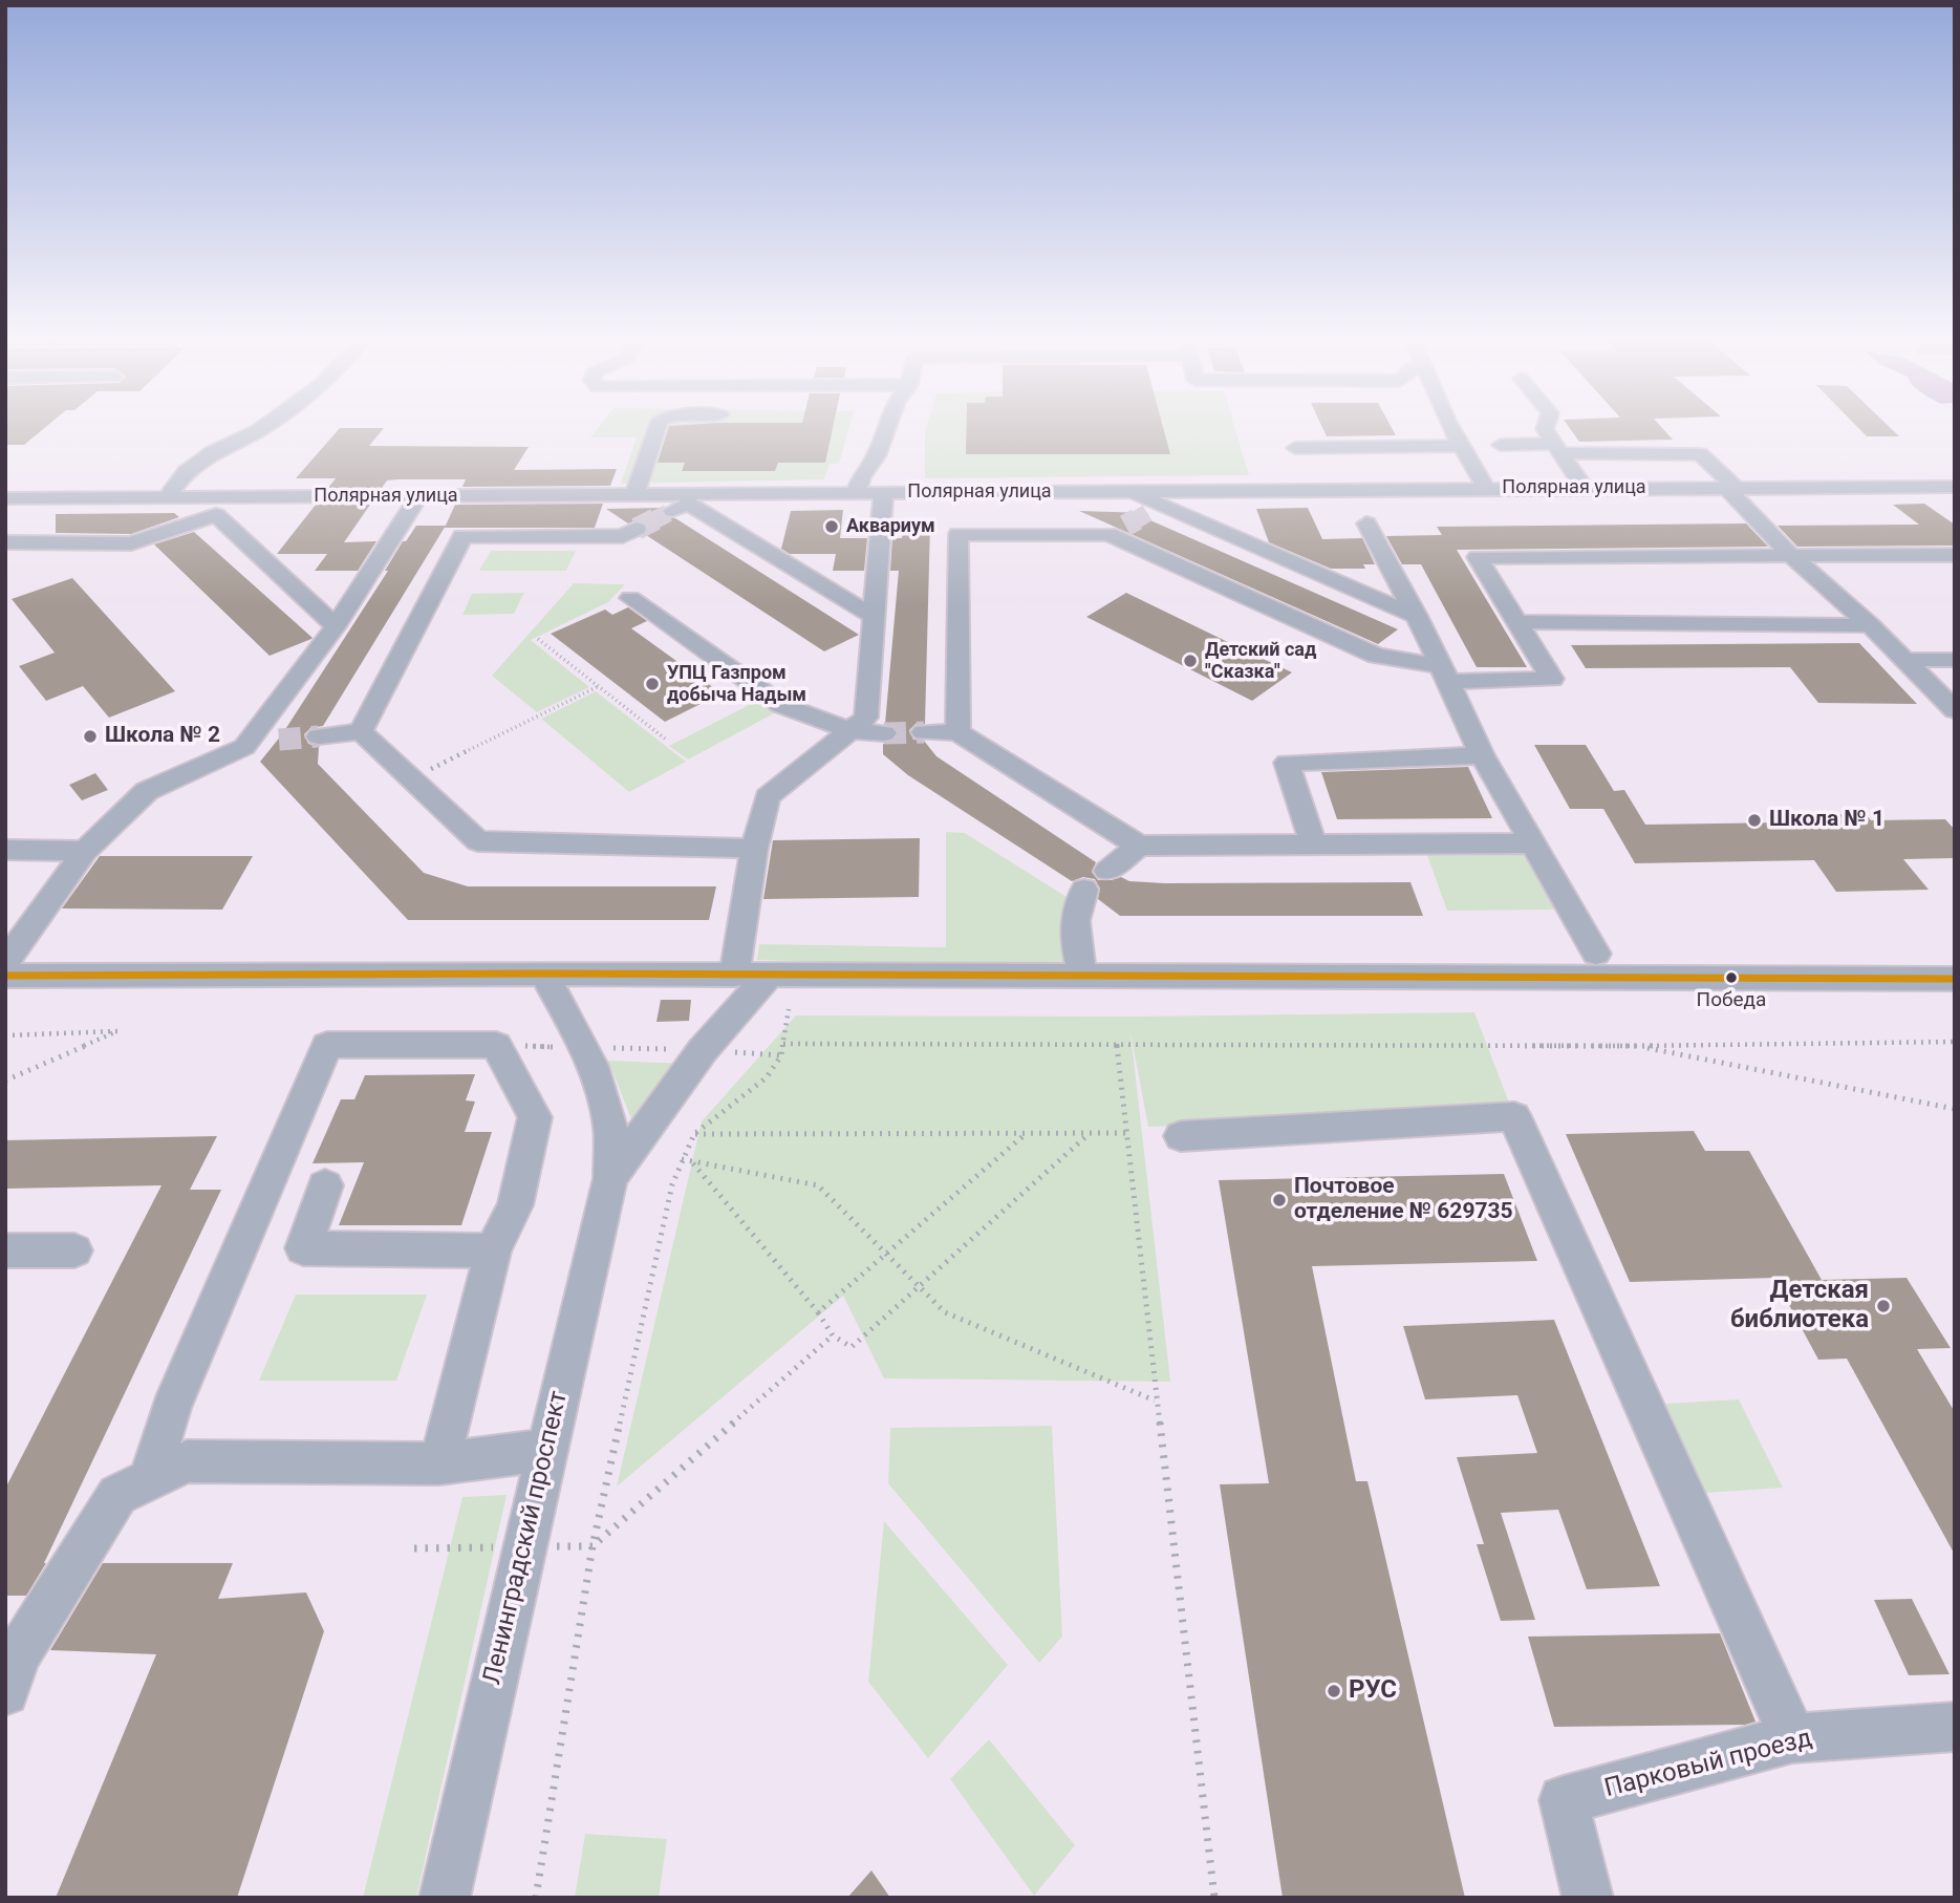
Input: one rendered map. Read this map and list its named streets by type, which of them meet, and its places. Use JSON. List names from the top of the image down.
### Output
{
  "streets": {
    "street": ["Полярная улица", "Ленинградский проспект", "Парковый проезд"]
  },
  "places": [
    "Аквариум",
    "Детский сад \"Сказка\"",
    "УПЦ Газпром добыча Надым",
    "Школа № 2",
    "Школа № 1",
    "Победа",
    "Почтовое отделение № 629735",
    "Детская библиотека",
    "РУС"
  ]
}
